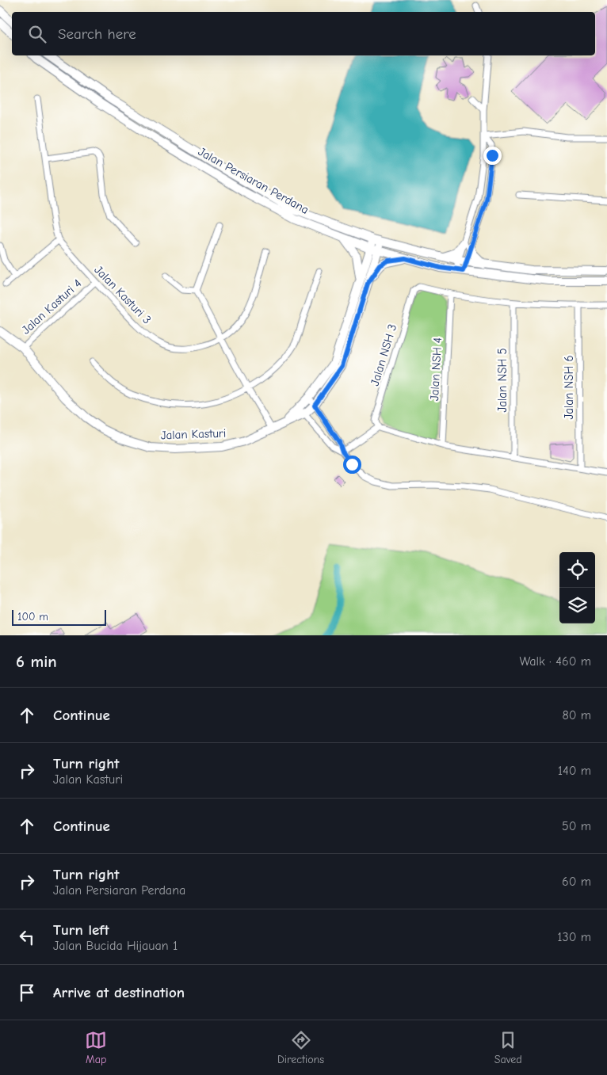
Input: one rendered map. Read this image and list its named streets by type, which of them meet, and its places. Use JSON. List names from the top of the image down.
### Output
{
  "streets": {
    "main road": ["Jalan Persiaran Perdana", "Jalan Kasturi"],
    "street": [
      "Jalan Kasturi 3",
      "Jalan Kasturi 4",
      "Jalan NSH 3",
      "Jalan NSH 4",
      "Jalan NSH 5",
      "Jalan NSH 6"
    ]
  },
  "crossings": [
    ["Jalan Persiaran Perdana", "Jalan Kasturi"],
    ["Jalan Kasturi 3", "Jalan Kasturi 4"],
    ["Jalan Kasturi 4", "Jalan Kasturi"],
    ["Jalan NSH 3", "Jalan NSH 4"]
  ],
  "scale_bar": "100 m",
  "page": {
    "search": "Search here",
    "scale": "100 m",
    "heading": ["6 min", "Walk · 460 m"],
    "list": [
      ["Continue", "80 m"],
      ["Turn right", "Jalan Kasturi", "140 m"],
      ["Continue", "50 m"],
      ["Turn right", "Jalan Persiaran Perdana", "60 m"],
      ["Turn left", "Jalan Bucida Hijauan 1", "130 m"],
      "Arrive at destination"
    ],
    "nav": ["Map", "Directions", "Saved"]
  }
}
